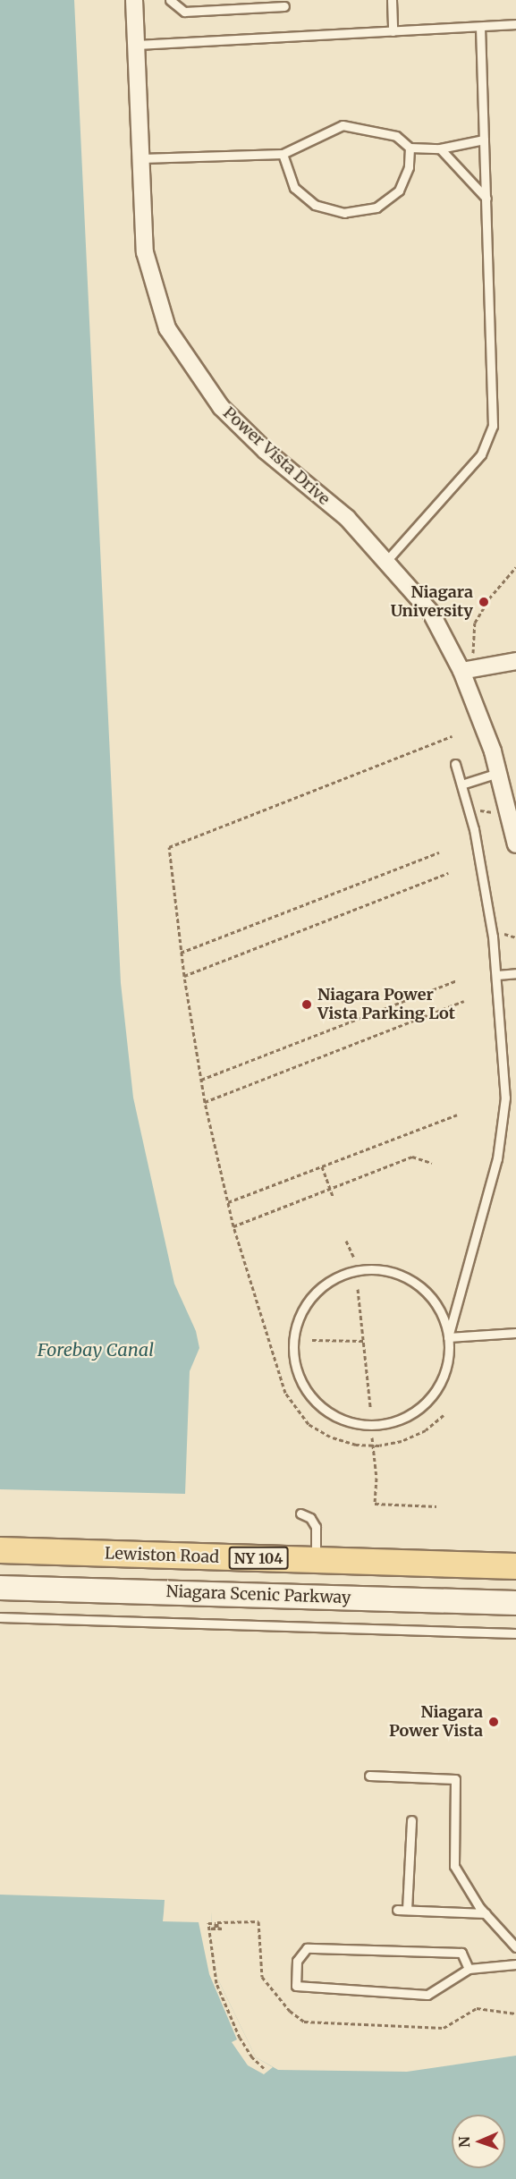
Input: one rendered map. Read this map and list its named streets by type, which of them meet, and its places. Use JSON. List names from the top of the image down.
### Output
{
  "streets": {
    "main road": ["Lewiston Road", "NY 104", "Niagara Scenic Parkway"],
    "street": ["Power Vista Drive"]
  },
  "water": ["Forebay Canal"],
  "places": ["Niagara University", "Niagara Power Vista Parking Lot", "Niagara Power Vista"],
  "north": "left"
}
